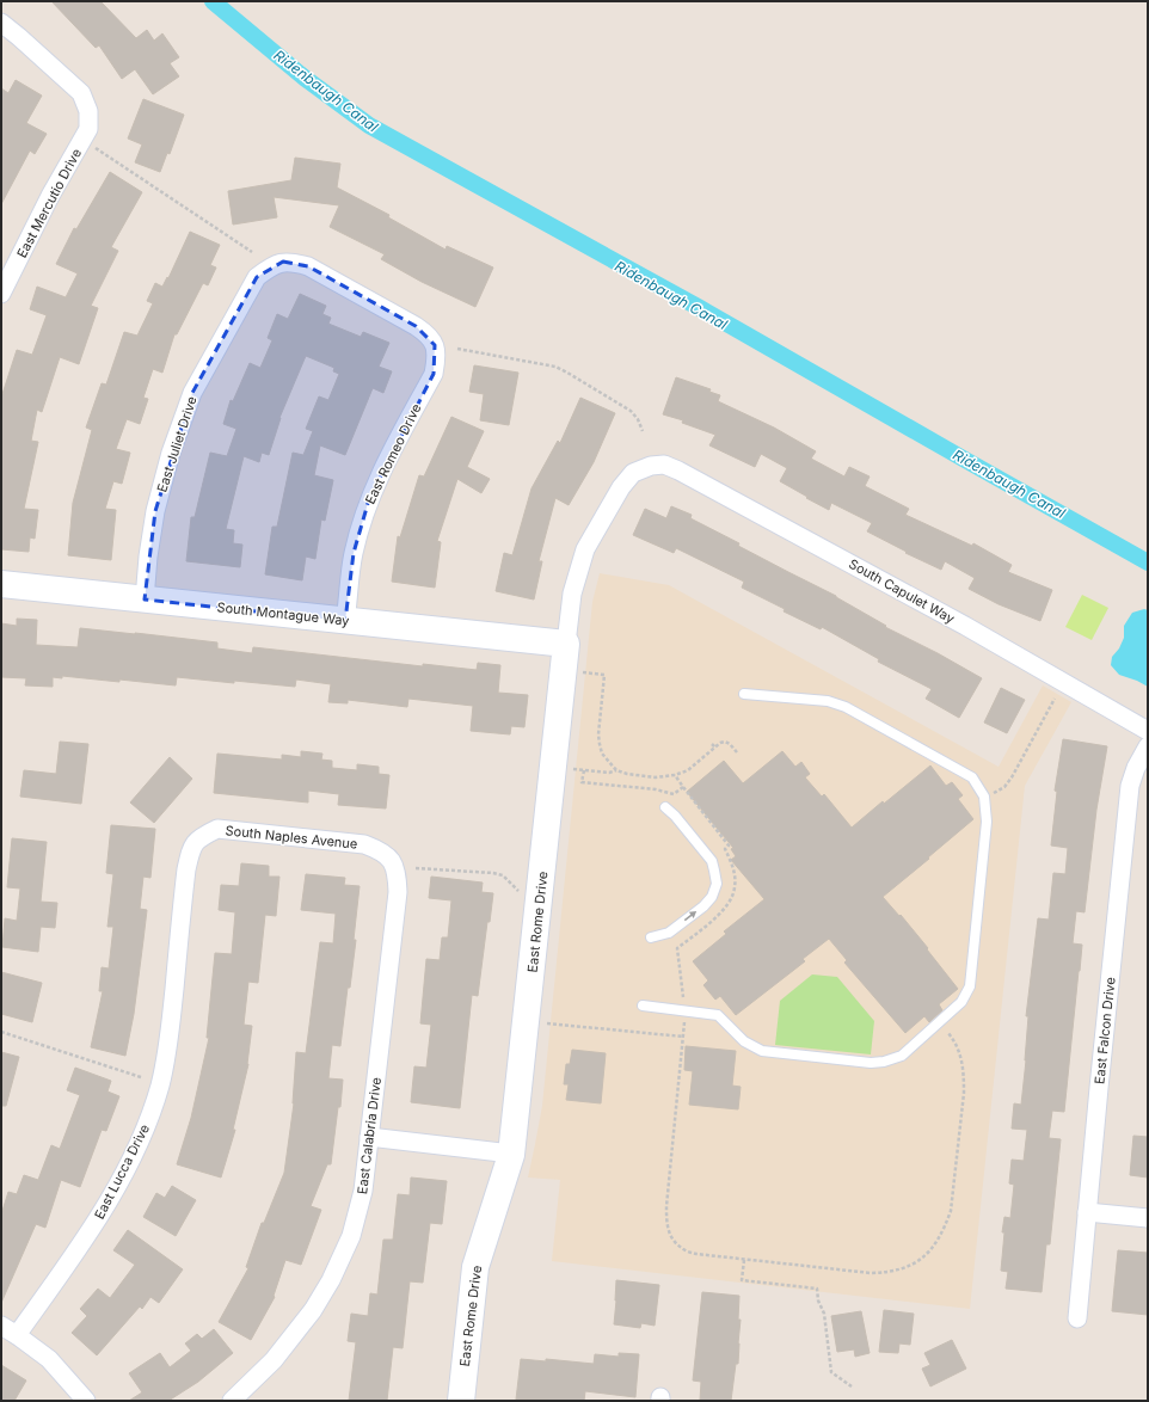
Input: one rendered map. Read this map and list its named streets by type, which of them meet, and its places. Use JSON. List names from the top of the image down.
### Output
{
  "streets": {
    "street": [
      "East Mercutio Drive",
      "East Juliet Drive",
      "East Romeo Drive",
      "South Capulet Way",
      "South Montague Way",
      "South Naples Avenue",
      "East Rome Drive",
      "East Falcon Drive",
      "East Calabria Drive",
      "East Lucca Drive"
    ]
  },
  "crossings": [
    ["East Juliet Drive", "East Romeo Drive"],
    ["East Juliet Drive", "South Montague Way"],
    ["East Romeo Drive", "South Montague Way"],
    ["South Capulet Way", "East Rome Drive"],
    ["South Montague Way", "East Rome Drive"],
    ["South Naples Avenue", "East Calabria Drive"],
    ["South Naples Avenue", "East Lucca Drive"]
  ],
  "water": ["Ridenbaugh Canal"]
}
